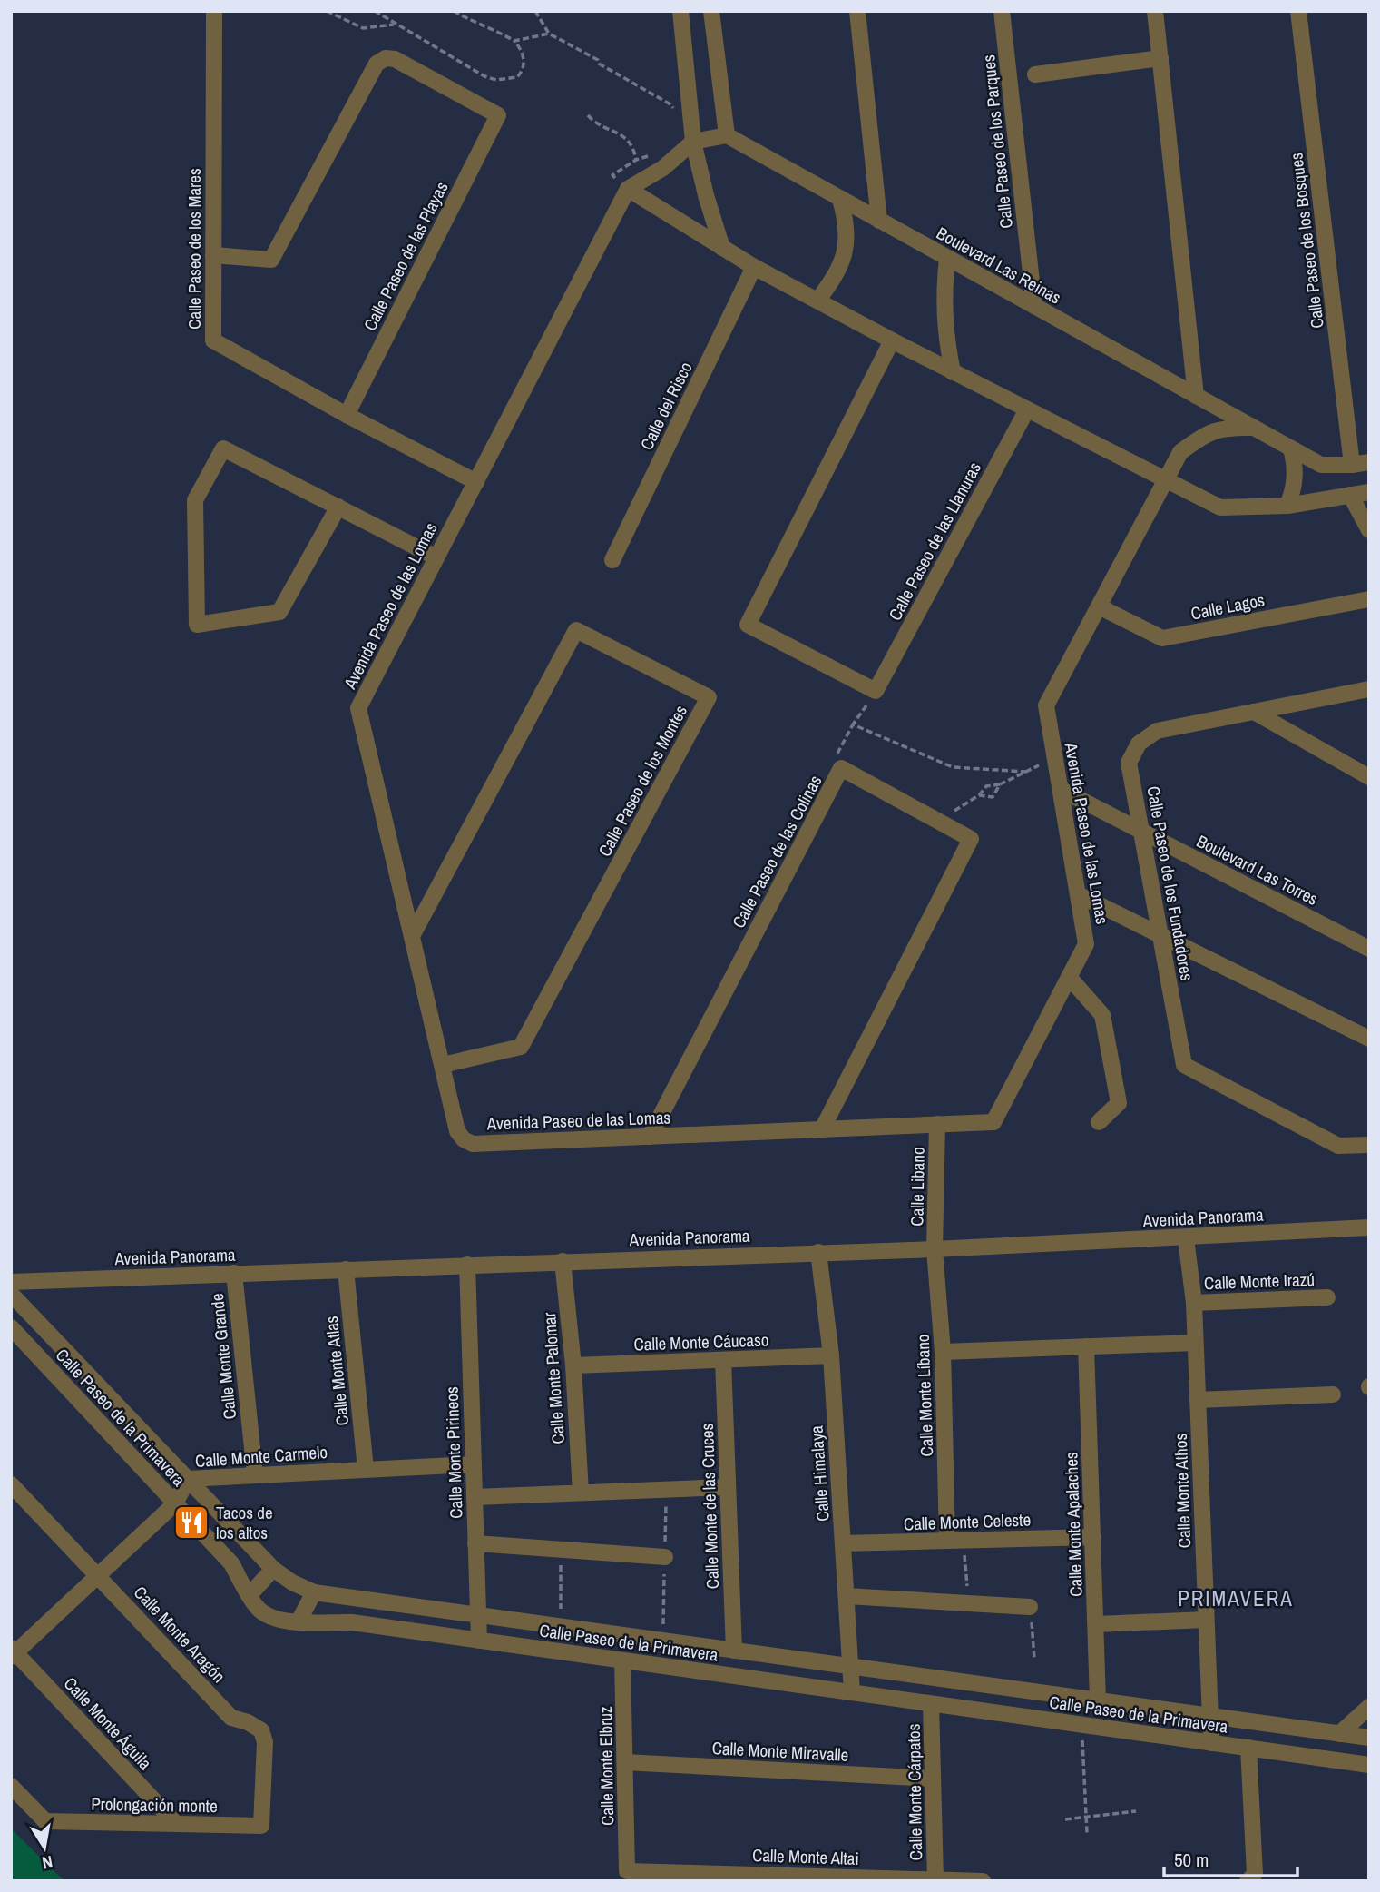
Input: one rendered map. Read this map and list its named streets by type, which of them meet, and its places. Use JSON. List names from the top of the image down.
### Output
{
  "streets": {
    "street": [
      "Calle Paseo de los Parques",
      "Calle Paseo de los Bosques",
      "Calle Paseo de los Mares",
      "Calle Paseo de las Playas",
      "Boulevard Las Reinas",
      "Calle del Risco",
      "Calle Paseo de las Llanuras",
      "Avenida Paseo de las Lomas",
      "Calle Lagos",
      "Calle Paseo de los Montes",
      "Calle Paseo de las Colinas",
      "Boulevard Las Torres",
      "Calle Paseo de los Fundadores",
      "Calle Libano",
      "Avenida Panorama",
      "Calle Monte Irazú",
      "Calle Monte Cáucaso",
      "Calle Monte Grande",
      "Calle Monte Atlas",
      "Calle Monte Palomar",
      "Calle Monte Líbano",
      "Calle Paseo de la Primavera",
      "Calle Monte Pirineos",
      "Calle Monte Carmelo",
      "Calle Himalaya",
      "Calle Monte Athos",
      "Calle Monte de las Cruces",
      "Calle Monte Celeste",
      "Calle Monte Apalaches",
      "Calle Monte Aragón",
      "Calle Monte Águila",
      "Calle Monte Miravalle",
      "Calle Monte Elbruz",
      "Calle Monte Cárpatos",
      "Prolongación monte",
      "Calle Monte Altai"
    ]
  },
  "crossings": [
    ["Calle Paseo de los Parques", "Boulevard Las Reinas"],
    ["Calle Paseo de los Bosques", "Boulevard Las Reinas"],
    ["Calle Paseo de los Mares", "Calle Paseo de las Playas"],
    ["Calle Paseo de los Mares", "Avenida Paseo de las Lomas"],
    ["Boulevard Las Reinas", "Avenida Paseo de las Lomas"],
    ["Avenida Paseo de las Lomas", "Calle Lagos"],
    ["Avenida Paseo de las Lomas", "Calle Paseo de los Montes"],
    ["Avenida Paseo de las Lomas", "Calle Paseo de las Colinas"],
    ["Avenida Paseo de las Lomas", "Boulevard Las Torres"],
    ["Avenida Paseo de las Lomas", "Calle Libano"],
    ["Boulevard Las Torres", "Calle Paseo de los Fundadores"],
    ["Calle Libano", "Avenida Panorama"],
    ["Calle Libano", "Calle Monte Líbano"],
    ["Avenida Panorama", "Calle Monte Grande"],
    ["Avenida Panorama", "Calle Monte Atlas"],
    ["Avenida Panorama", "Calle Monte Palomar"],
    ["Avenida Panorama", "Calle Monte Líbano"],
    ["Avenida Panorama", "Calle Monte Pirineos"],
    ["Avenida Panorama", "Calle Himalaya"],
    ["Avenida Panorama", "Calle Monte Athos"],
    ["Calle Monte Irazú", "Calle Monte Athos"],
    ["Calle Monte Cáucaso", "Calle Monte Palomar"],
    ["Calle Monte Cáucaso", "Calle Himalaya"],
    ["Calle Monte Cáucaso", "Calle Monte de las Cruces"],
    ["Calle Monte Grande", "Calle Monte Carmelo"],
    ["Calle Monte Atlas", "Calle Monte Carmelo"],
    ["Calle Monte Líbano", "Calle Monte Celeste"],
    ["Calle Paseo de la Primavera", "Calle Monte Pirineos"],
    ["Calle Paseo de la Primavera", "Calle Monte Carmelo"],
    ["Calle Paseo de la Primavera", "Calle Himalaya"],
    ["Calle Paseo de la Primavera", "Calle Monte Athos"],
    ["Calle Paseo de la Primavera", "Calle Monte de las Cruces"],
    ["Calle Paseo de la Primavera", "Calle Monte Apalaches"],
    ["Calle Paseo de la Primavera", "Calle Monte Elbruz"],
    ["Calle Paseo de la Primavera", "Calle Monte Cárpatos"],
    ["Calle Monte Pirineos", "Calle Monte Carmelo"],
    ["Calle Monte Carmelo", "Calle Monte Aragón"],
    ["Calle Monte Carmelo", "Calle Monte Águila"],
    ["Calle Himalaya", "Calle Monte Celeste"],
    ["Calle Monte Celeste", "Calle Monte Apalaches"],
    ["Calle Monte Aragón", "Prolongación monte"],
    ["Calle Monte Águila", "Prolongación monte"],
    ["Calle Monte Miravalle", "Calle Monte Elbruz"],
    ["Calle Monte Miravalle", "Calle Monte Cárpatos"],
    ["Calle Monte Elbruz", "Calle Monte Altai"],
    ["Calle Monte Cárpatos", "Calle Monte Altai"]
  ],
  "districts": ["PRIMAVERA"],
  "places": {
    "restaurant": ["Tacos de los altos"]
  },
  "scale_bar": "50 m",
  "north": "bottom"
}
